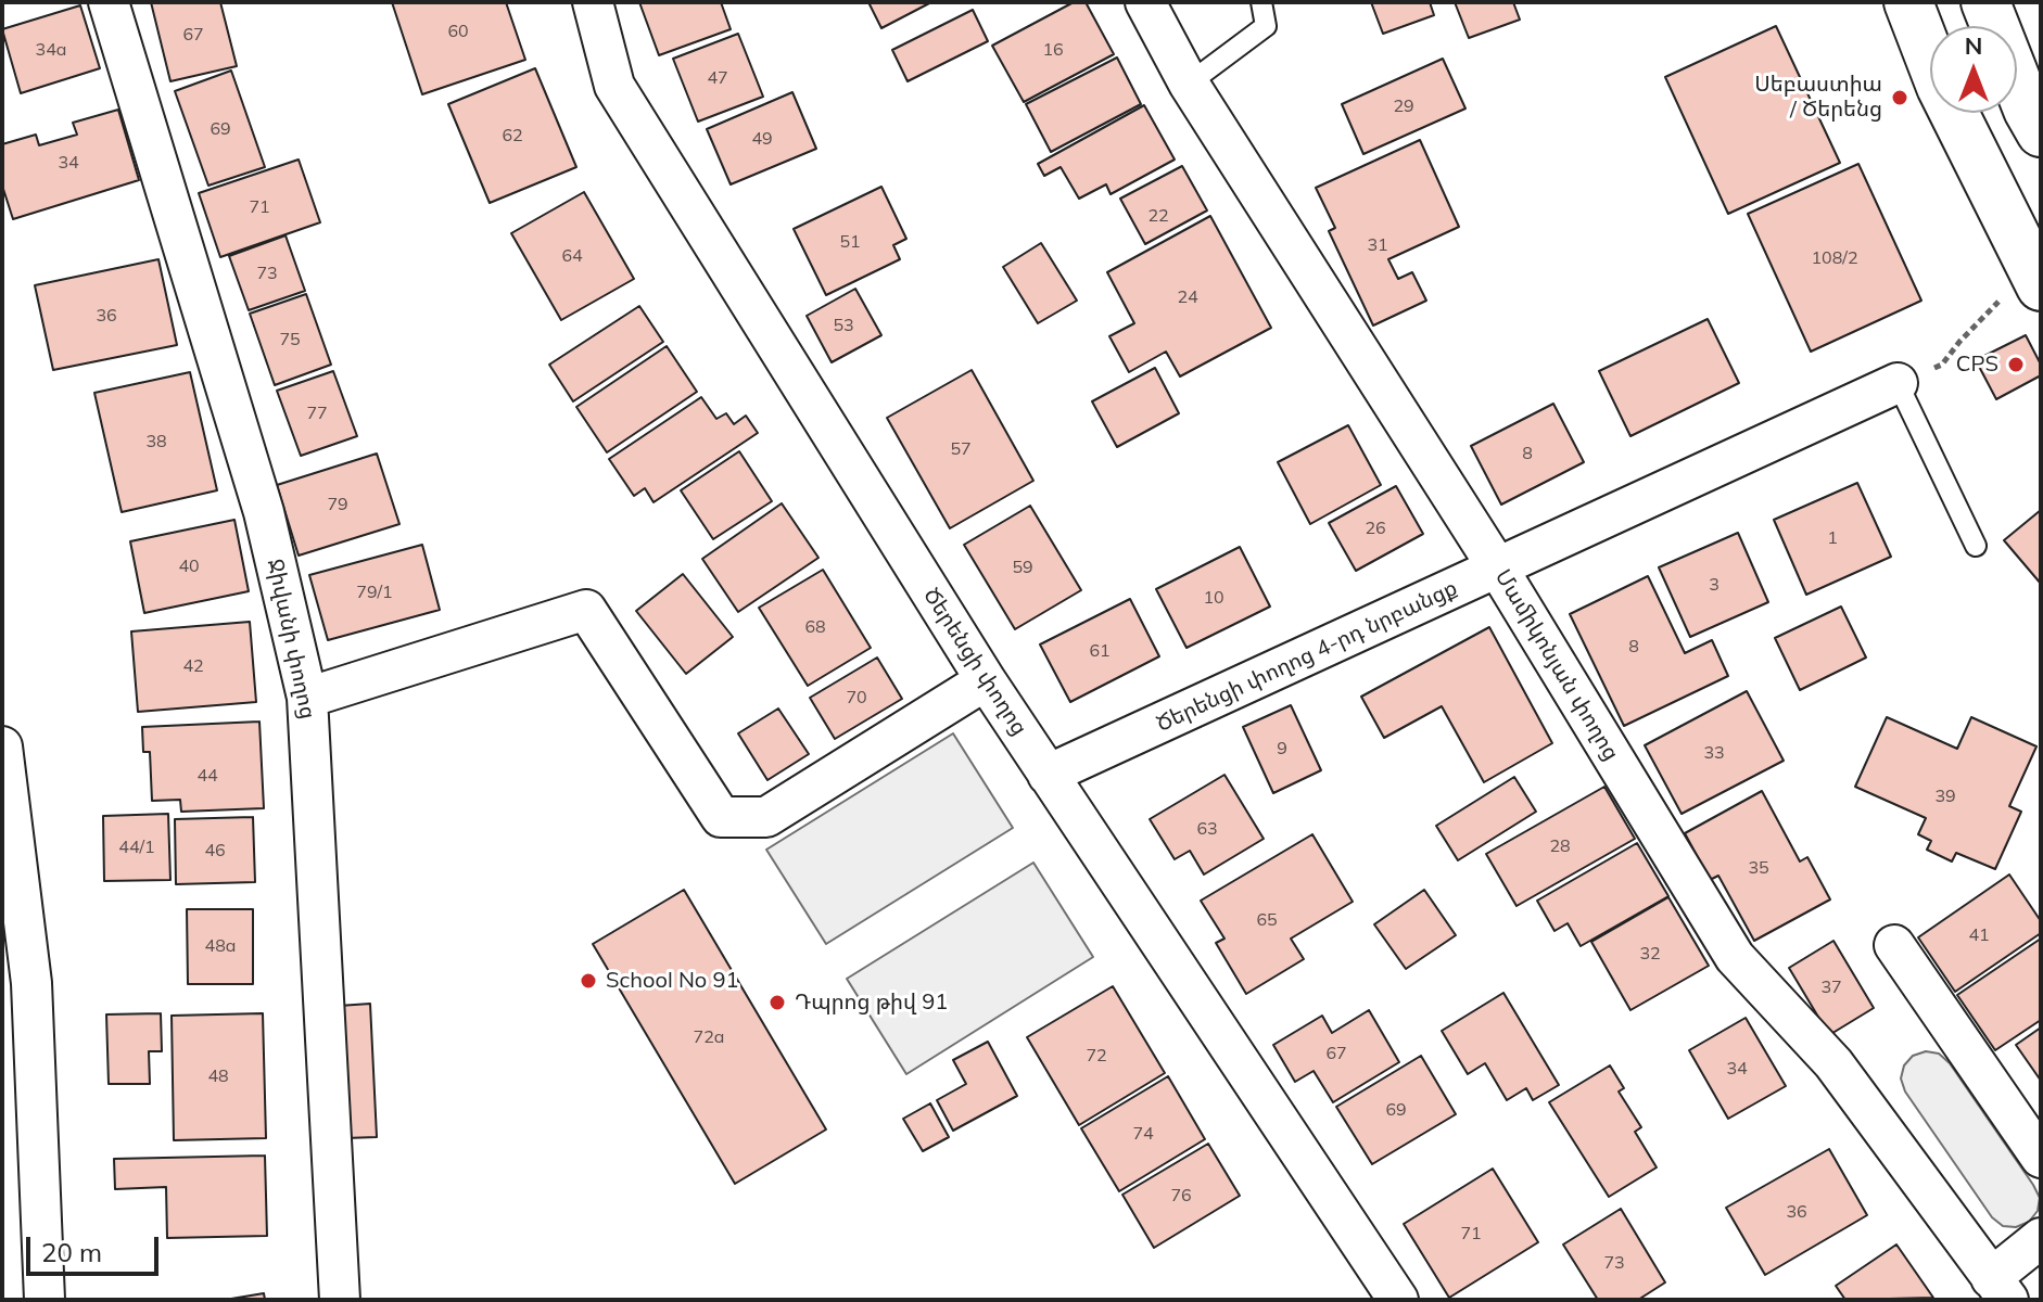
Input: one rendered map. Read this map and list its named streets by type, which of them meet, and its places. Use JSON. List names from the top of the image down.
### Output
{
  "streets": {
    "street": [
      "Ջիվանի փողոց",
      "Ծերենցի փողոց 4-րդ նրբանցք",
      "Ծերենցի փողոց",
      "Մամիկոնյան փողոց"
    ]
  },
  "crossings": [
    ["Ծերենցի փողոց 4-րդ նրբանցք", "Ծերենցի փողոց"],
    ["Ծերենցի փողոց 4-րդ նրբանցք", "Մամիկոնյան փողոց"]
  ],
  "places": [
    "Սեբաստիա / Ծերենց",
    "CPS",
    "School No 91",
    "Դպրոց թիվ 91"
  ],
  "house_numbers": [
    "60",
    "67",
    "34a",
    "16",
    "47",
    "29",
    "69",
    "62",
    "49",
    "34",
    "71",
    "22",
    "51",
    "31",
    "64",
    "108/2",
    "73",
    "24",
    "36",
    "53",
    "75",
    "77",
    "38",
    "57",
    "8",
    "79",
    "26",
    "1",
    "40",
    "59",
    "3",
    "79/1",
    "10",
    "68",
    "8",
    "61",
    "42",
    "70",
    "9",
    "33",
    "44",
    "39",
    "63",
    "28",
    "44/1",
    "46",
    "35",
    "65",
    "41",
    "48a",
    "32",
    "37",
    "72a",
    "67",
    "72",
    "34",
    "48",
    "69",
    "74",
    "76",
    "36",
    "71",
    "73"
  ],
  "scale_bar": "20 m",
  "north": "top"
}
